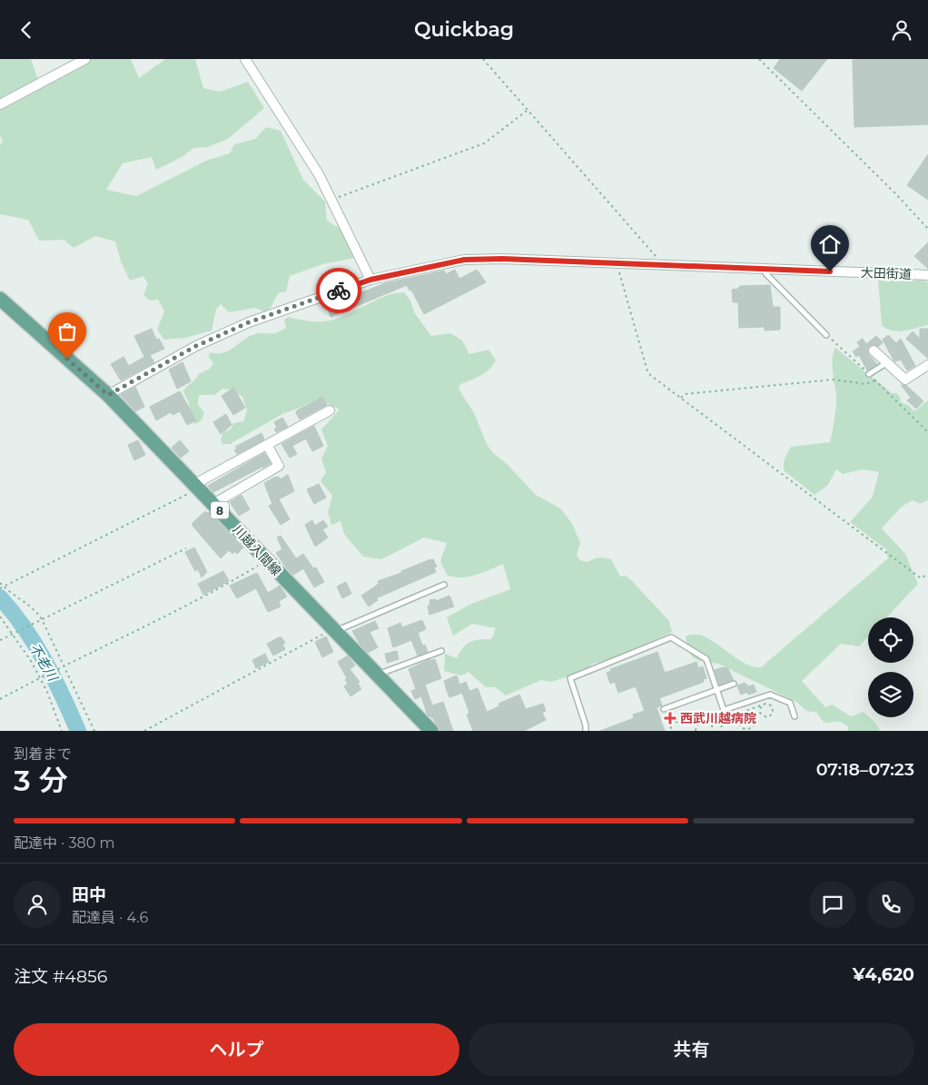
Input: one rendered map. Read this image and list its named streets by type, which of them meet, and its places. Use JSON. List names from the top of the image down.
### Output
{
  "streets": {
    "main road": ["8", "川越入間線"],
    "street": ["大田街道"]
  },
  "crossings": [
    ["大田街道", "川越入間線"]
  ],
  "water": ["不老川"],
  "places": {
    "health": ["西武川越病院"]
  },
  "page": {
    "header": "Quickbag",
    "heading": ["3 分", "到着まで", "07:18–07:23"],
    "panel": [
      "田中",
      "配達員 · 4.6",
      "注文 #4856",
      "¥4,620"
    ],
    "bar": "配達中 · 380 m",
    "buttons": ["ヘルプ", "共有"]
  }
}
